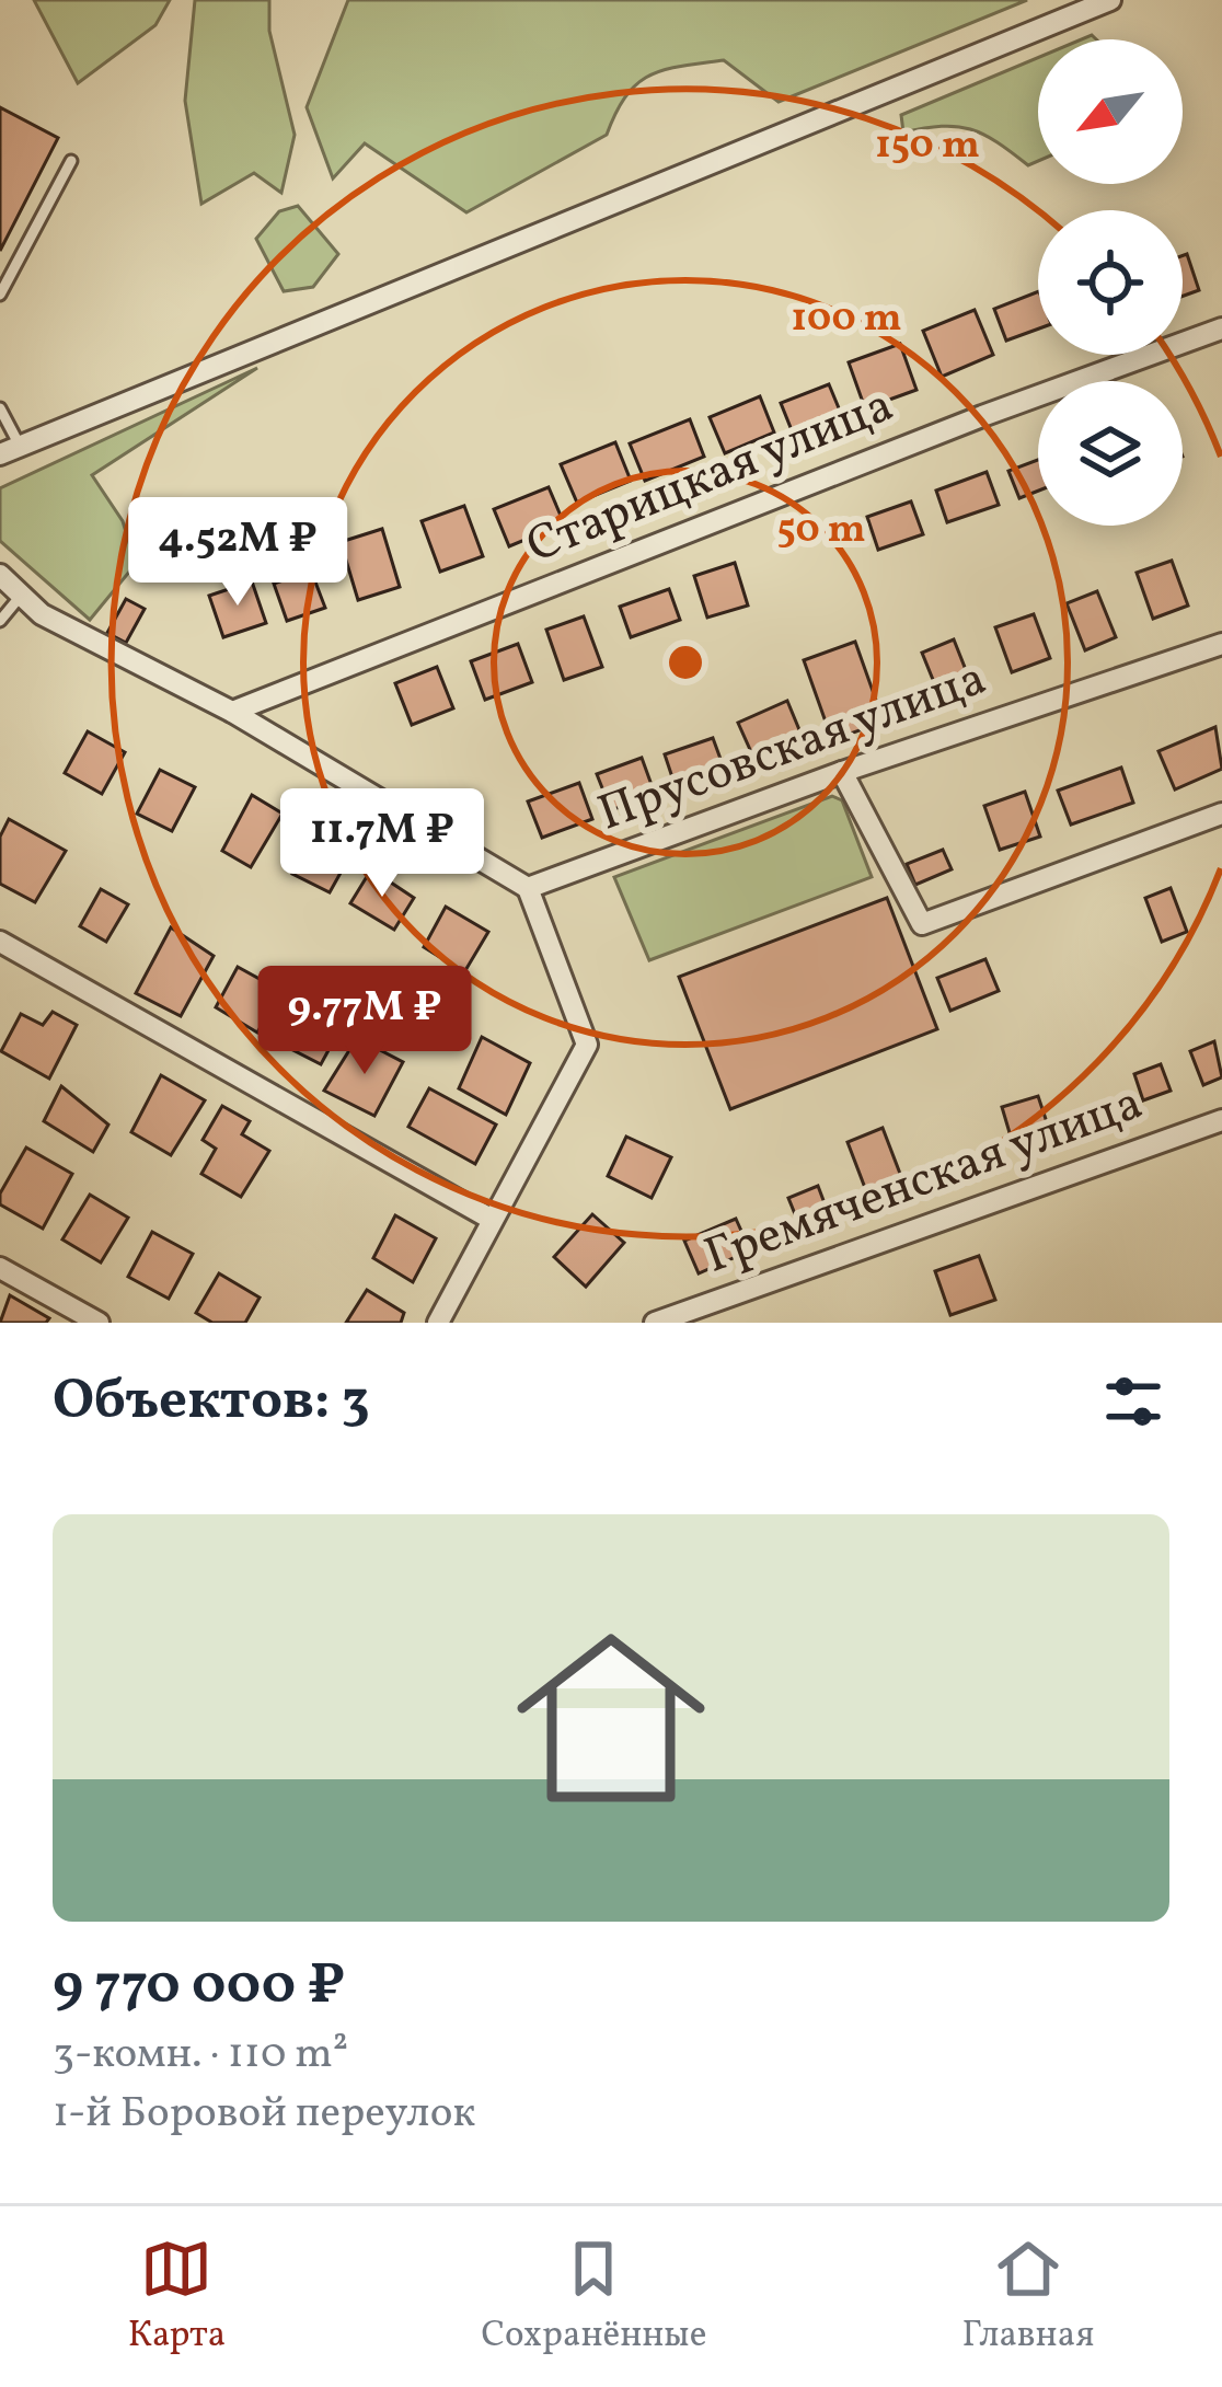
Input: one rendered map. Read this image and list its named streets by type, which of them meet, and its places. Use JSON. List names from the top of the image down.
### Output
{
  "streets": {
    "street": ["Старицкая улица", "Прусовская улица", "Гремяченская улица"]
  },
  "north": "bottom left",
  "page": {
    "price": ["4.52M ₽", "11.7M ₽", "9.77M ₽"],
    "heading": "Объектов: 3",
    "list": [
      {
        "name": "9 770 000 ₽",
        "note": "3-комн. · 110 m² · 1-й Боровой переулок"
      }
    ],
    "tabs": ["Карта", "Сохранённые", "Главная"]
  },
  "rings": ["150 m", "100 m", "50 m"]
}
